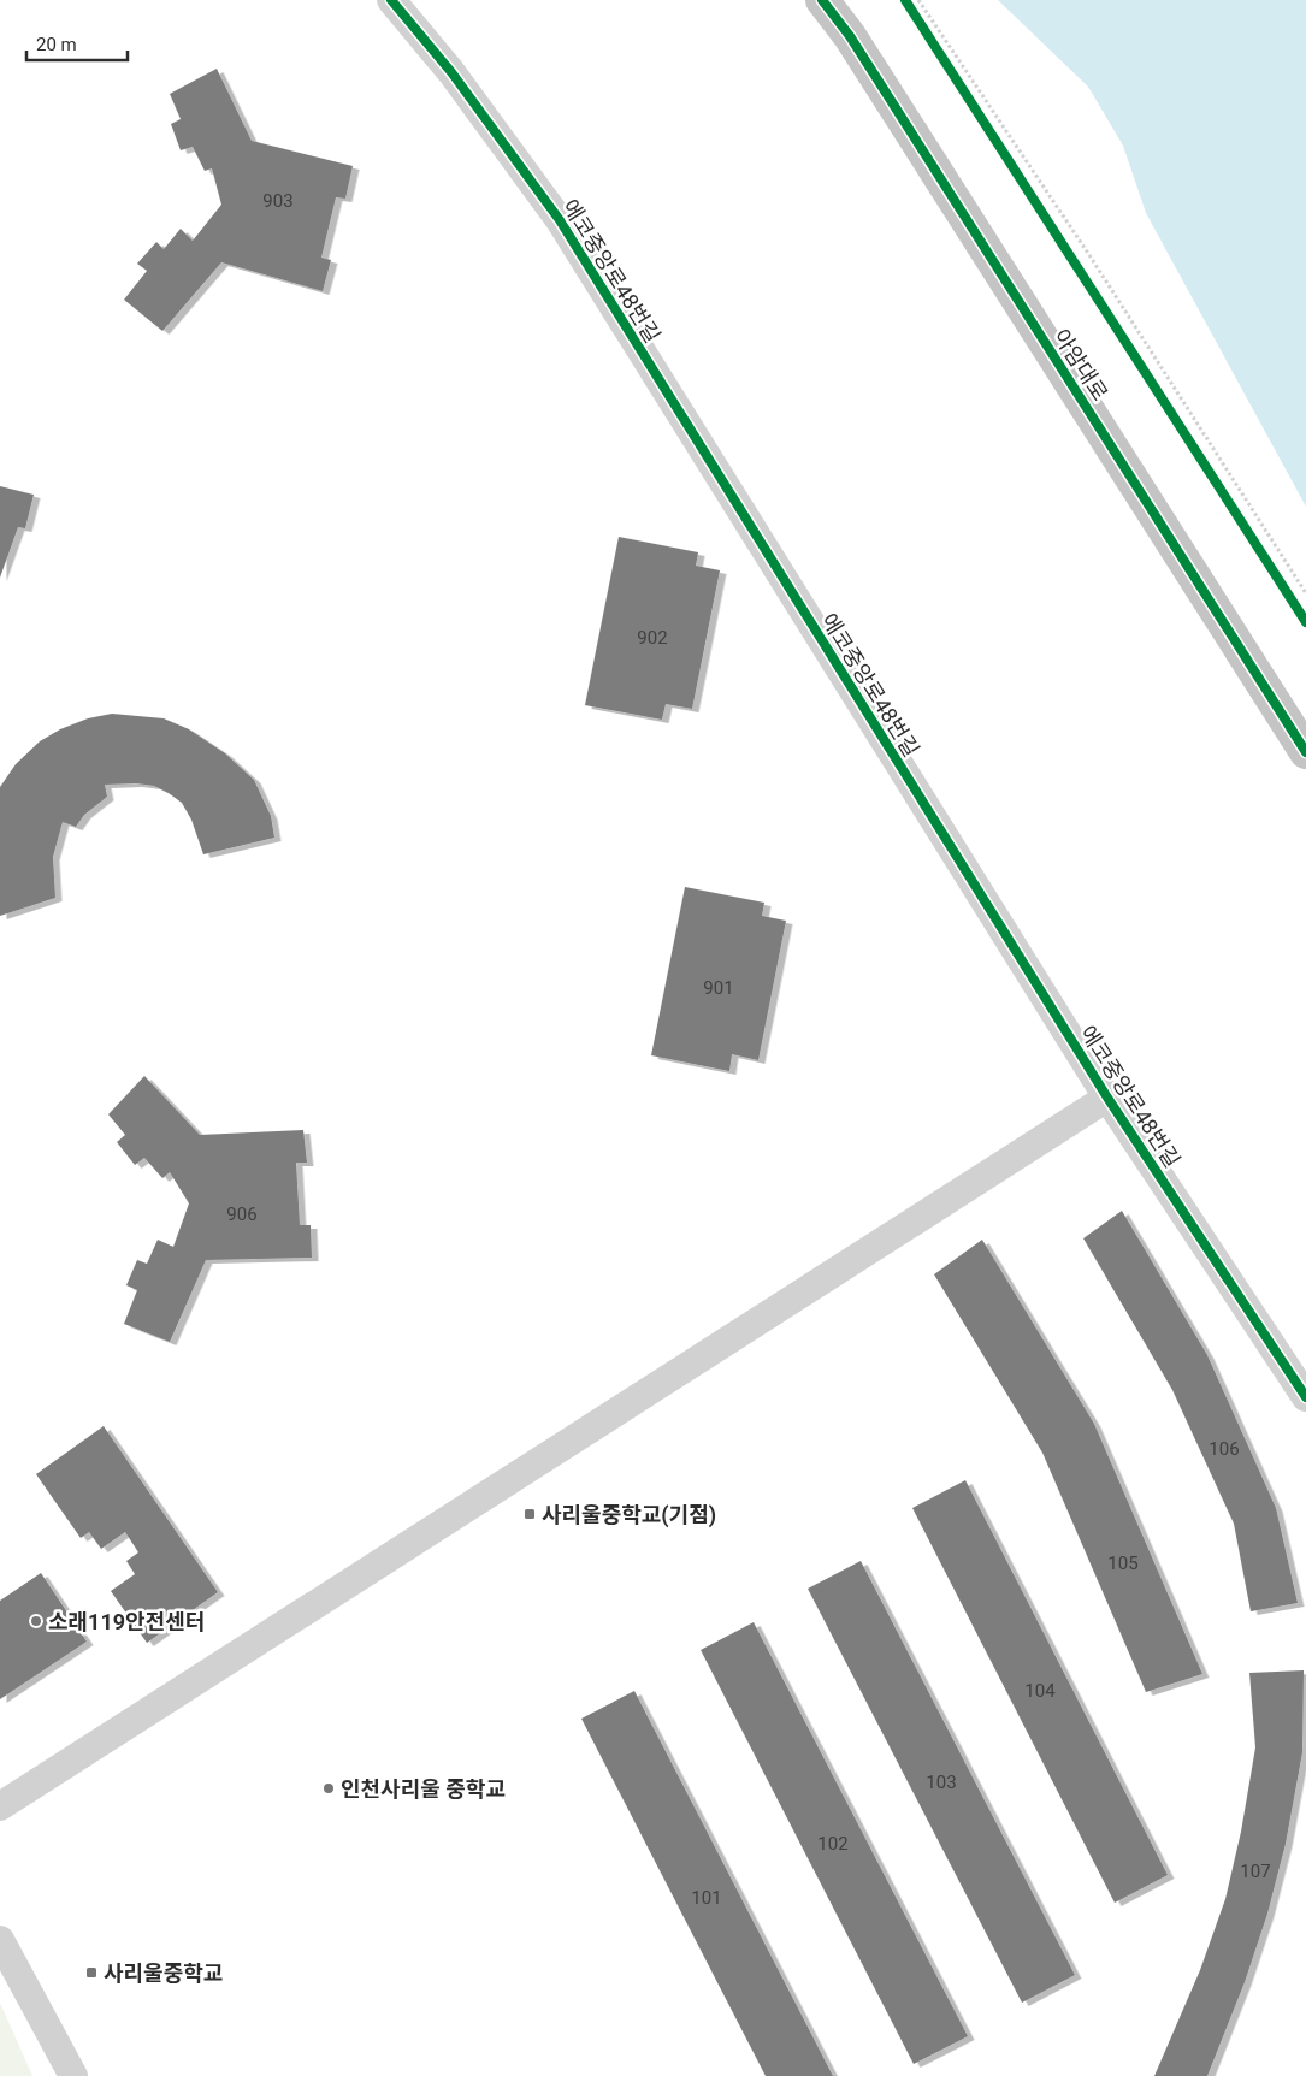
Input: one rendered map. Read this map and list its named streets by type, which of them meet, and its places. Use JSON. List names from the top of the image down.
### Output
{
  "streets": {
    "main road": ["아암대로"],
    "street": ["에코중앙로48번길"]
  },
  "places": {
    "transit": ["사리울중학교(기점)", "사리울중학교"],
    "other": ["소래119안전센터", "인천사리울 중학교"]
  },
  "house_numbers": [
    "903",
    "902",
    "901",
    "906",
    "106",
    "105",
    "104",
    "103",
    "102",
    "107",
    "101"
  ],
  "scale_bar": "20 m"
}
